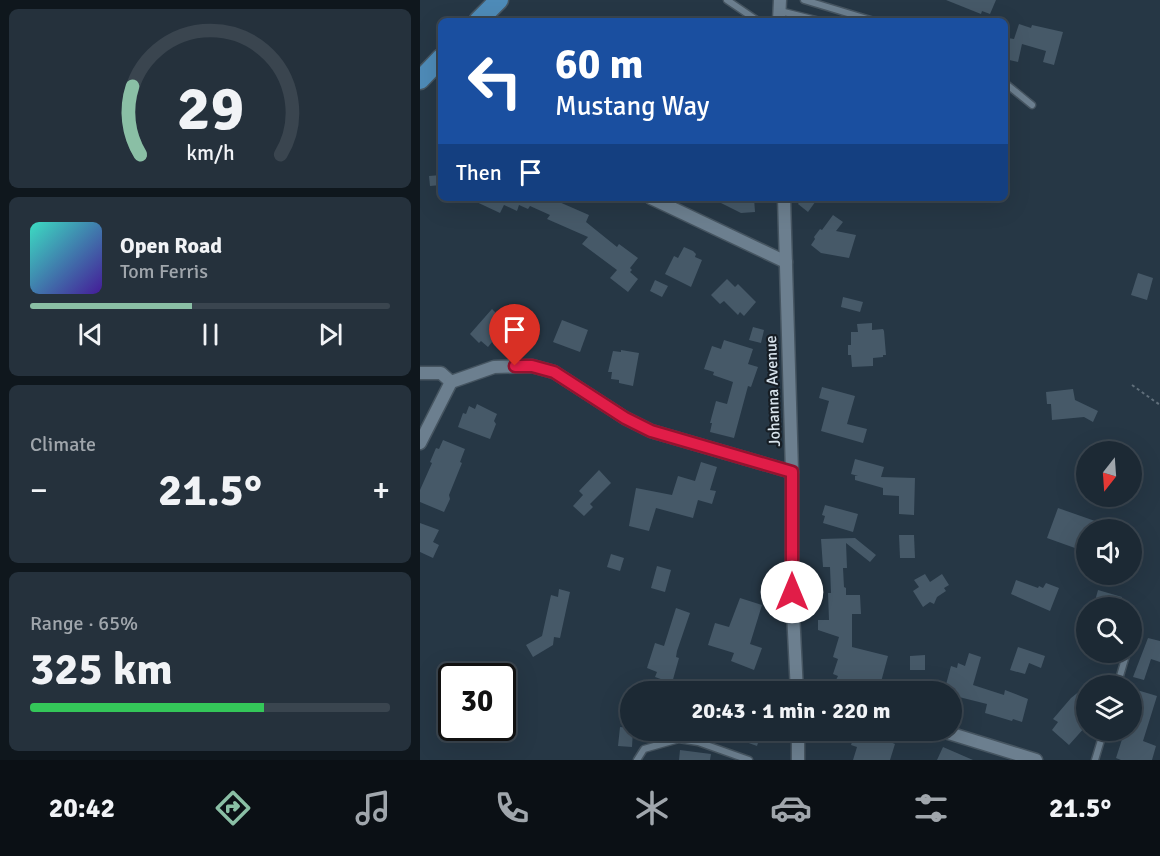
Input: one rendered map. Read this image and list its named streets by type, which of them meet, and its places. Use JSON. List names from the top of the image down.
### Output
{
  "streets": {
    "street": ["Johanna Avenue"]
  },
  "north": "bottom",
  "page": {
    "turn": ["60 m", "Mustang Way"],
    "then": "Then",
    "song": ["Open Road", "Tom Ferris"],
    "tile": [
      "Climate",
      ["Range · 65%", "325 km"]
    ],
    "heat": ["−", "21.5°", "+"],
    "limit": "30",
    "trip": "20:43 · 1 min · 220 m",
    "tabs": ["20:42", "21.5°"],
    "gauge": ["29", "km/h"]
  }
}
